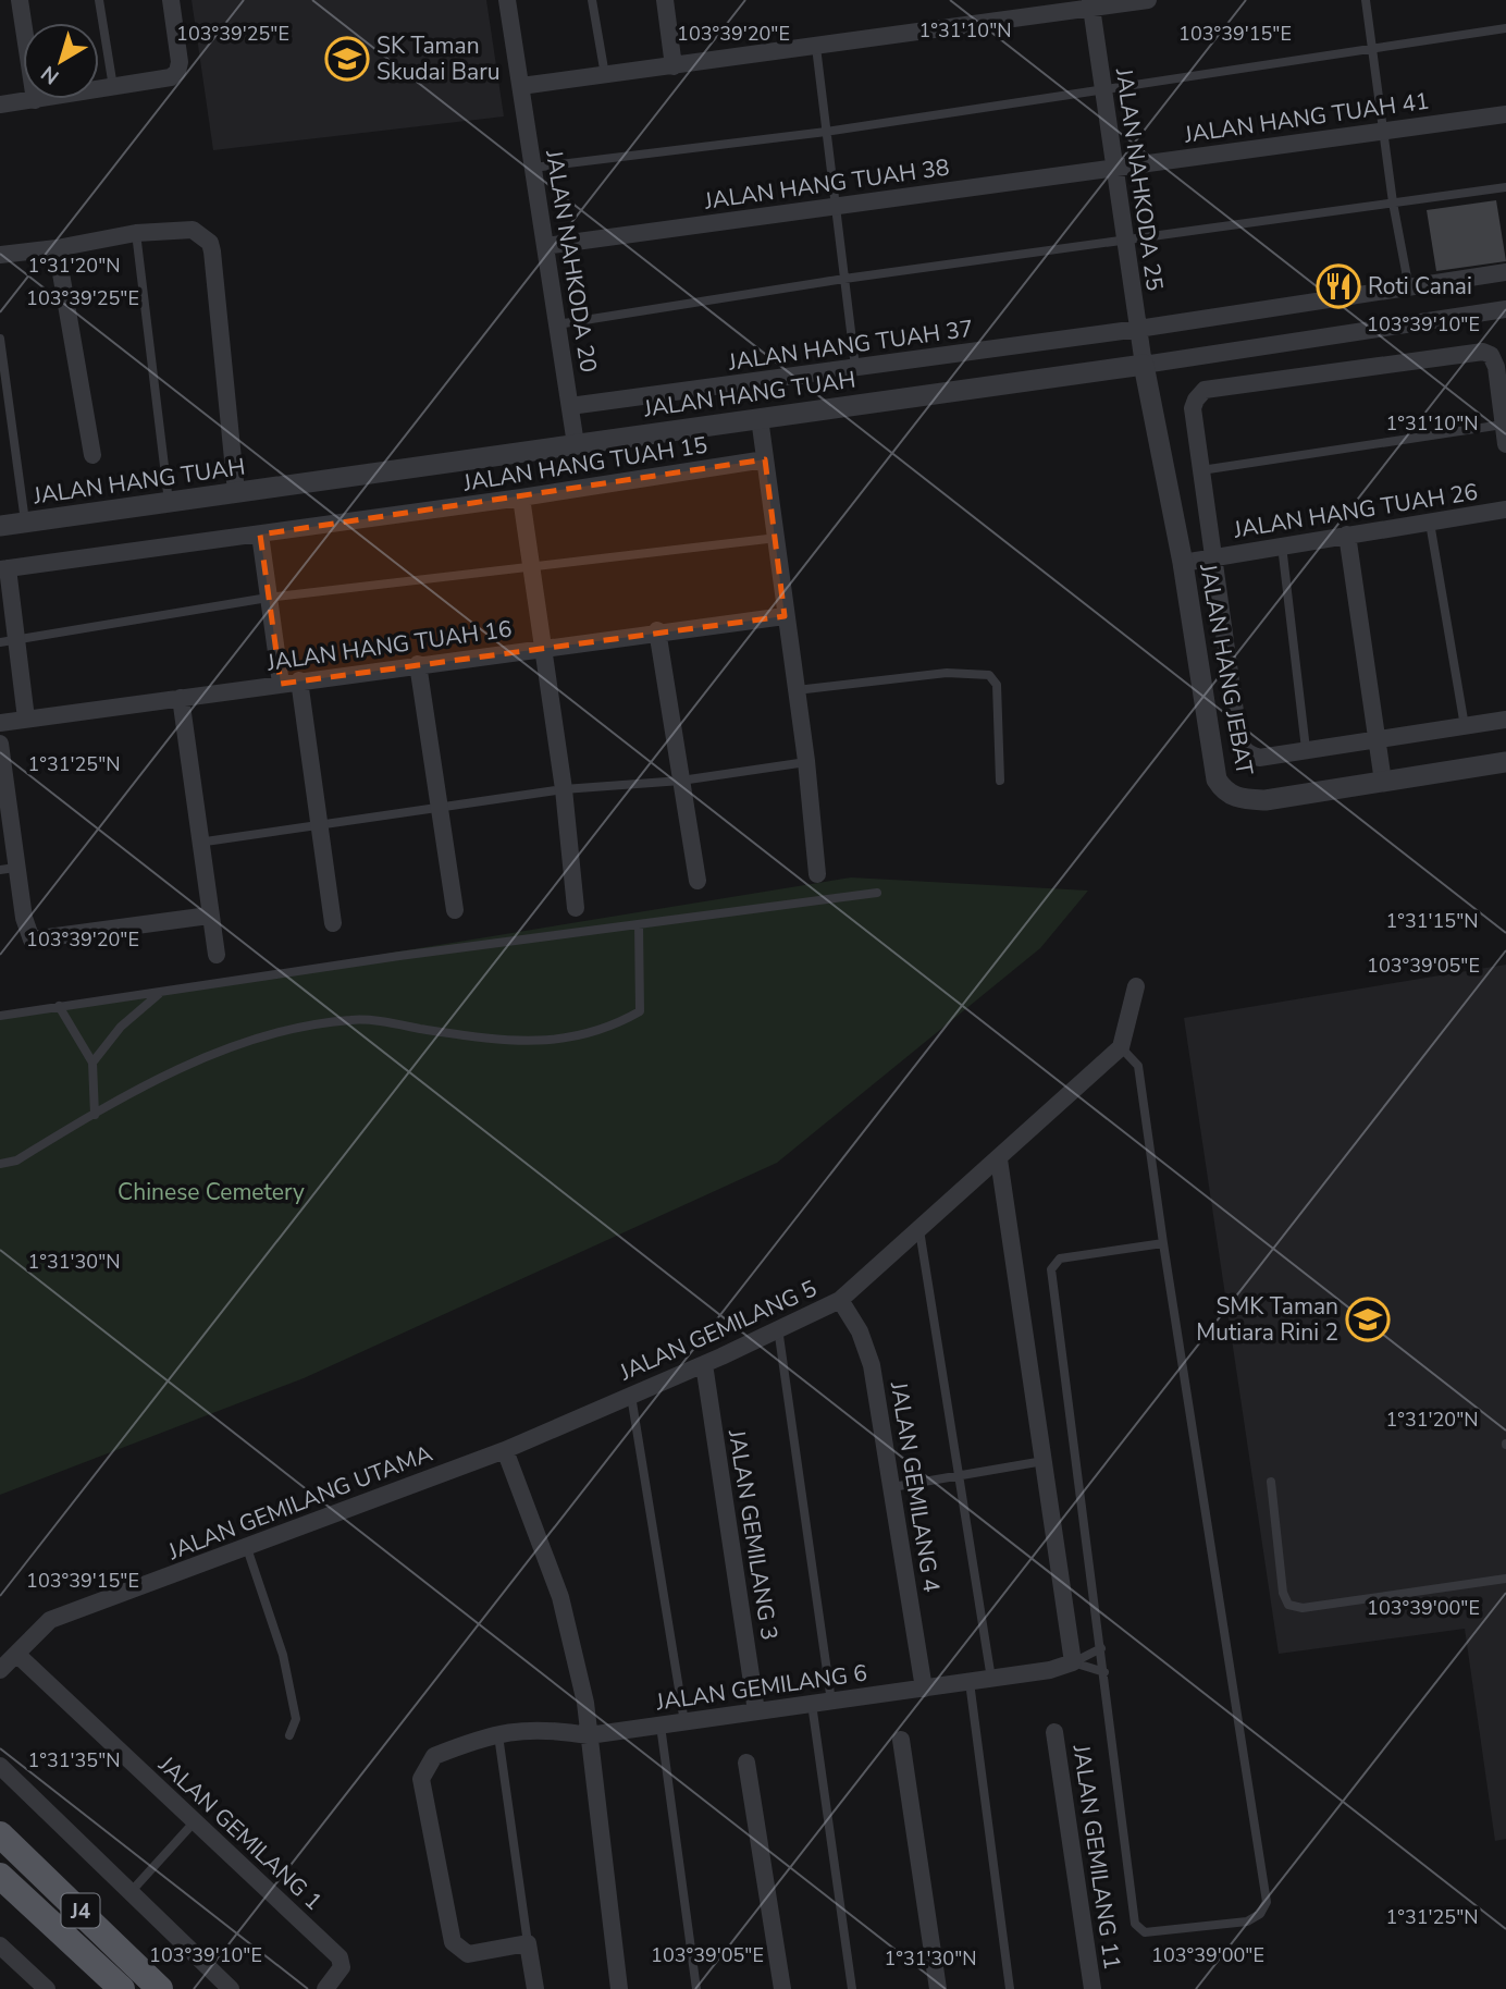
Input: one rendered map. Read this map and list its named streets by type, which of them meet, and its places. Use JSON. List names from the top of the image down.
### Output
{
  "streets": {
    "main road": ["J4"],
    "street": [
      "JALAN HANG TUAH 41",
      "JALAN NAHKODA 25",
      "JALAN HANG TUAH 38",
      "JALAN NAHKODA 20",
      "JALAN HANG TUAH 37",
      "JALAN HANG TUAH",
      "JALAN HANG TUAH 15",
      "JALAN HANG TUAH 26",
      "JALAN HANG TUAH 16",
      "JALAN HANG JEBAT",
      "JALAN GEMILANG 5",
      "JALAN GEMILANG 4",
      "JALAN GEMILANG UTAMA",
      "JALAN GEMILANG 3",
      "JALAN GEMILANG 6",
      "JALAN GEMILANG 1",
      "JALAN GEMILANG 11"
    ]
  },
  "crossings": [
    ["JALAN HANG TUAH 41", "JALAN NAHKODA 25"],
    ["JALAN HANG TUAH 41", "JALAN HANG TUAH 38"],
    ["JALAN NAHKODA 25", "JALAN HANG TUAH 38"],
    ["JALAN NAHKODA 25", "JALAN HANG TUAH 37"],
    ["JALAN NAHKODA 25", "JALAN HANG TUAH"],
    ["JALAN NAHKODA 25", "JALAN HANG JEBAT"],
    ["JALAN HANG TUAH 38", "JALAN NAHKODA 20"],
    ["JALAN NAHKODA 20", "JALAN HANG TUAH 37"],
    ["JALAN NAHKODA 20", "JALAN HANG TUAH"],
    ["JALAN HANG TUAH", "JALAN HANG JEBAT"],
    ["JALAN HANG TUAH 26", "JALAN HANG JEBAT"],
    ["JALAN GEMILANG 5", "JALAN GEMILANG 4"],
    ["JALAN GEMILANG 5", "JALAN GEMILANG UTAMA"],
    ["JALAN GEMILANG 5", "JALAN GEMILANG 3"],
    ["JALAN GEMILANG 4", "JALAN GEMILANG 6"],
    ["JALAN GEMILANG UTAMA", "JALAN GEMILANG 1"],
    ["JALAN GEMILANG 3", "JALAN GEMILANG 6"]
  ],
  "parks": ["Chinese Cemetery"],
  "places": {
    "school or university": ["SK Taman Skudai Baru", "SMK Taman Mutiara Rini 2"],
    "restaurant": ["Roti Canai"]
  },
  "north": "bottom left",
  "coordinates": [
    "1°31'10\"N",
    "103°39'25\"E",
    "103°39'20\"E",
    "103°39'15\"E",
    "1°31'20\"N",
    "103°39'10\"E",
    "1°31'25\"N",
    "1°31'15\"N",
    "103°39'05\"E",
    "1°31'30\"N",
    "103°39'00\"E",
    "1°31'35\"N"
  ]
}
